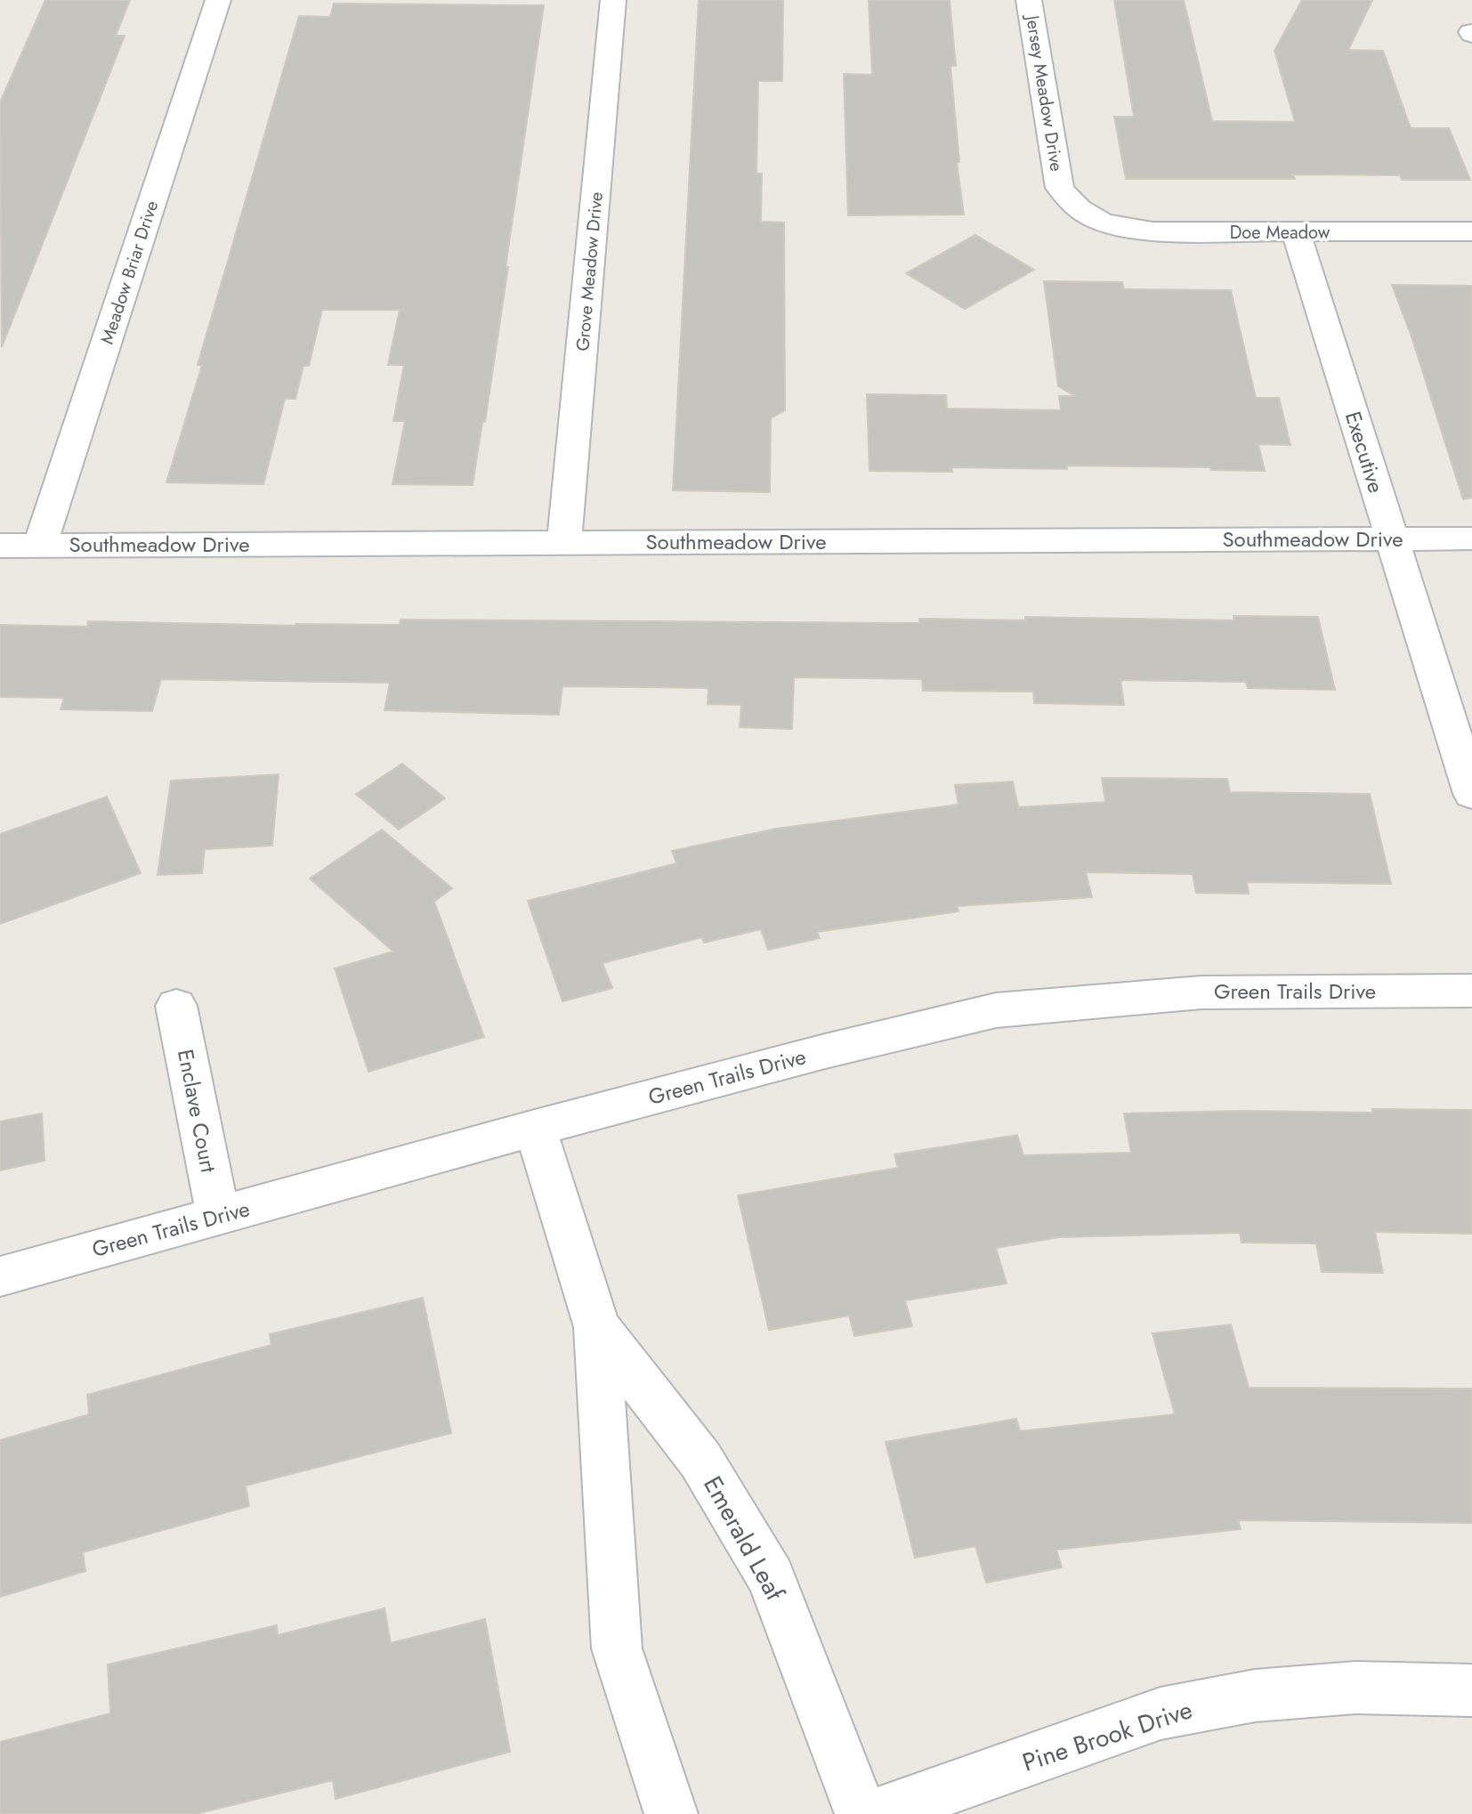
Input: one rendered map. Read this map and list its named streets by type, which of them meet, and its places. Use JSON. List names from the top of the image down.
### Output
{
  "streets": {
    "street": [
      "Jersey Meadow Drive",
      "Doe Meadow",
      "Grove Meadow Drive",
      "Meadow Briar Drive",
      "Executive",
      "Southmeadow Drive",
      "Green Trails Drive",
      "Enclave Court",
      "Emerald Leaf",
      "Pine Brook Drive"
    ]
  },
  "crossings": [
    ["Jersey Meadow Drive", "Doe Meadow"],
    ["Doe Meadow", "Executive"],
    ["Grove Meadow Drive", "Southmeadow Drive"],
    ["Meadow Briar Drive", "Southmeadow Drive"],
    ["Executive", "Southmeadow Drive"],
    ["Green Trails Drive", "Enclave Court"],
    ["Green Trails Drive", "Emerald Leaf"]
  ]
}
